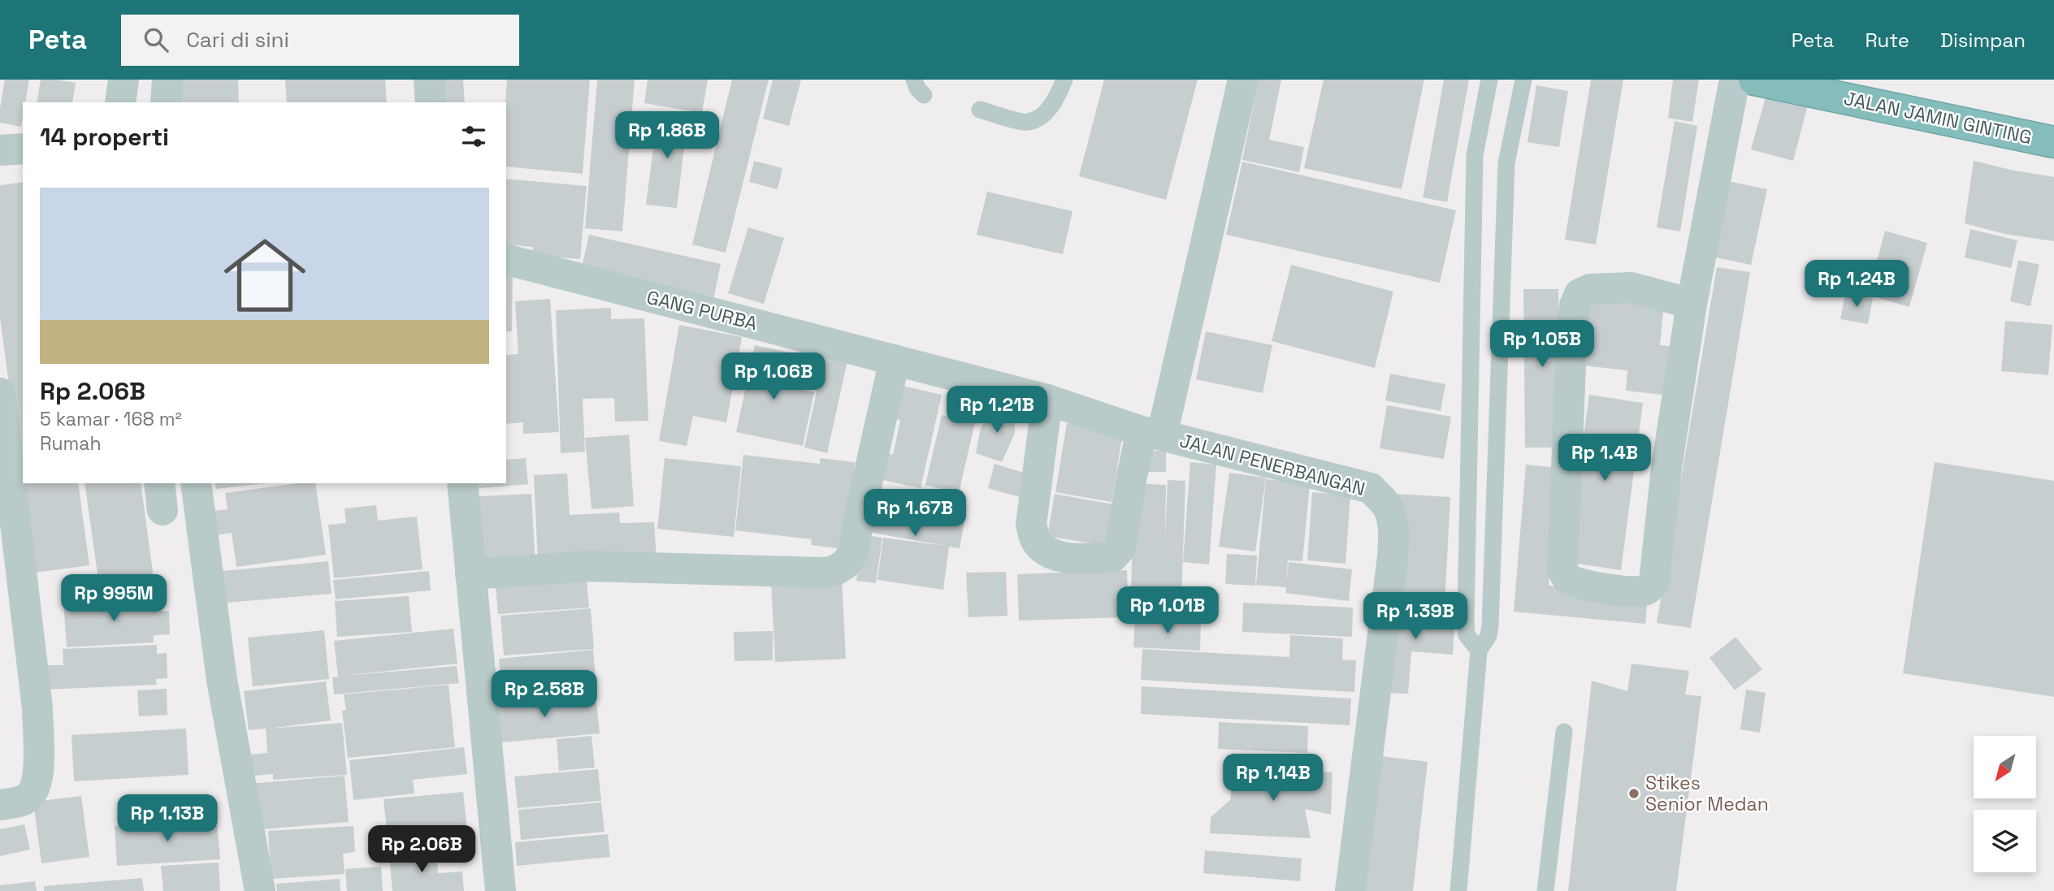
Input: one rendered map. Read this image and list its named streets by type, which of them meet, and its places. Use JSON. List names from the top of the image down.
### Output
{
  "streets": {
    "highway": ["JALAN JAMIN GINTING"],
    "street": ["GANG PURBA", "JALAN PENERBANGAN"]
  },
  "crossings": [
    ["GANG PURBA", "JALAN PENERBANGAN"]
  ],
  "places": ["Stikes Senior Medan"],
  "north": "bottom left",
  "page": {
    "header": "Peta",
    "search": "Cari di sini",
    "nav": ["Peta", "Rute", "Disimpan"],
    "heading": "14 properti",
    "price": [
      "Rp 1.86B",
      "Rp 1.24B",
      "Rp 1.05B",
      "Rp 1.06B",
      "Rp 1.21B",
      "Rp 1.4B",
      "Rp 1.67B",
      "Rp 995M",
      "Rp 1.01B",
      "Rp 1.39B",
      "Rp 2.58B",
      "Rp 1.14B",
      "Rp 1.13B",
      "Rp 2.06B"
    ],
    "list": [
      {
        "name": "Rp 2.06B",
        "note": "5 kamar · 168 m² · Rumah"
      }
    ]
  }
}
